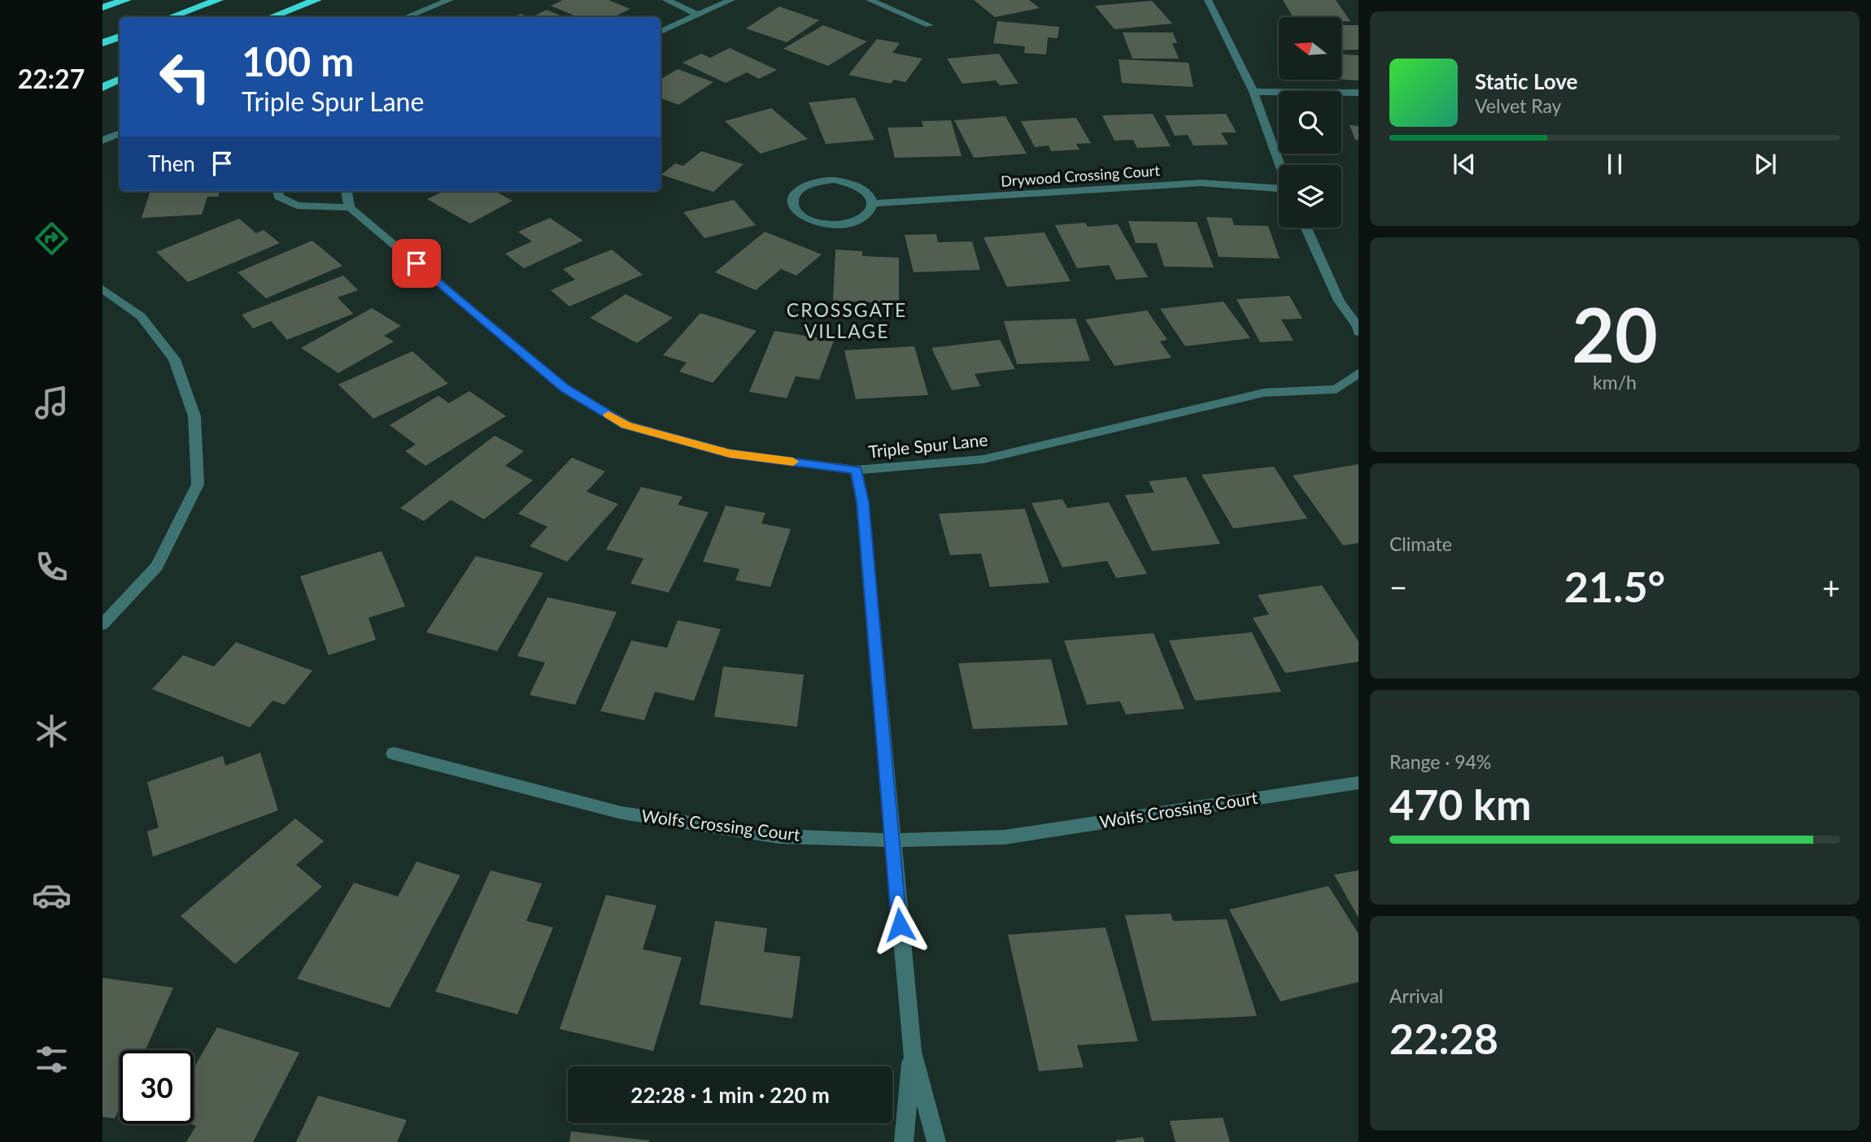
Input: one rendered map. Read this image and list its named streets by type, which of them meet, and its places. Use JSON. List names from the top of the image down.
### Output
{
  "streets": {
    "street": ["Drywood Crossing Court", "Triple Spur Lane", "Wolfs Crossing Court"]
  },
  "districts": ["CROSSGATE VILLAGE"],
  "north": "left",
  "page": {
    "tabs": "22:27",
    "turn": ["100 m", "Triple Spur Lane"],
    "song": ["Static Love", "Velvet Ray"],
    "then": "Then",
    "tile": [
      ["20", "km/h"],
      "Climate",
      ["Range · 94%", "470 km"],
      ["Arrival", "22:28"]
    ],
    "heat": ["−", "21.5°", "+"],
    "limit": "30",
    "trip": "22:28 · 1 min · 220 m"
  }
}
